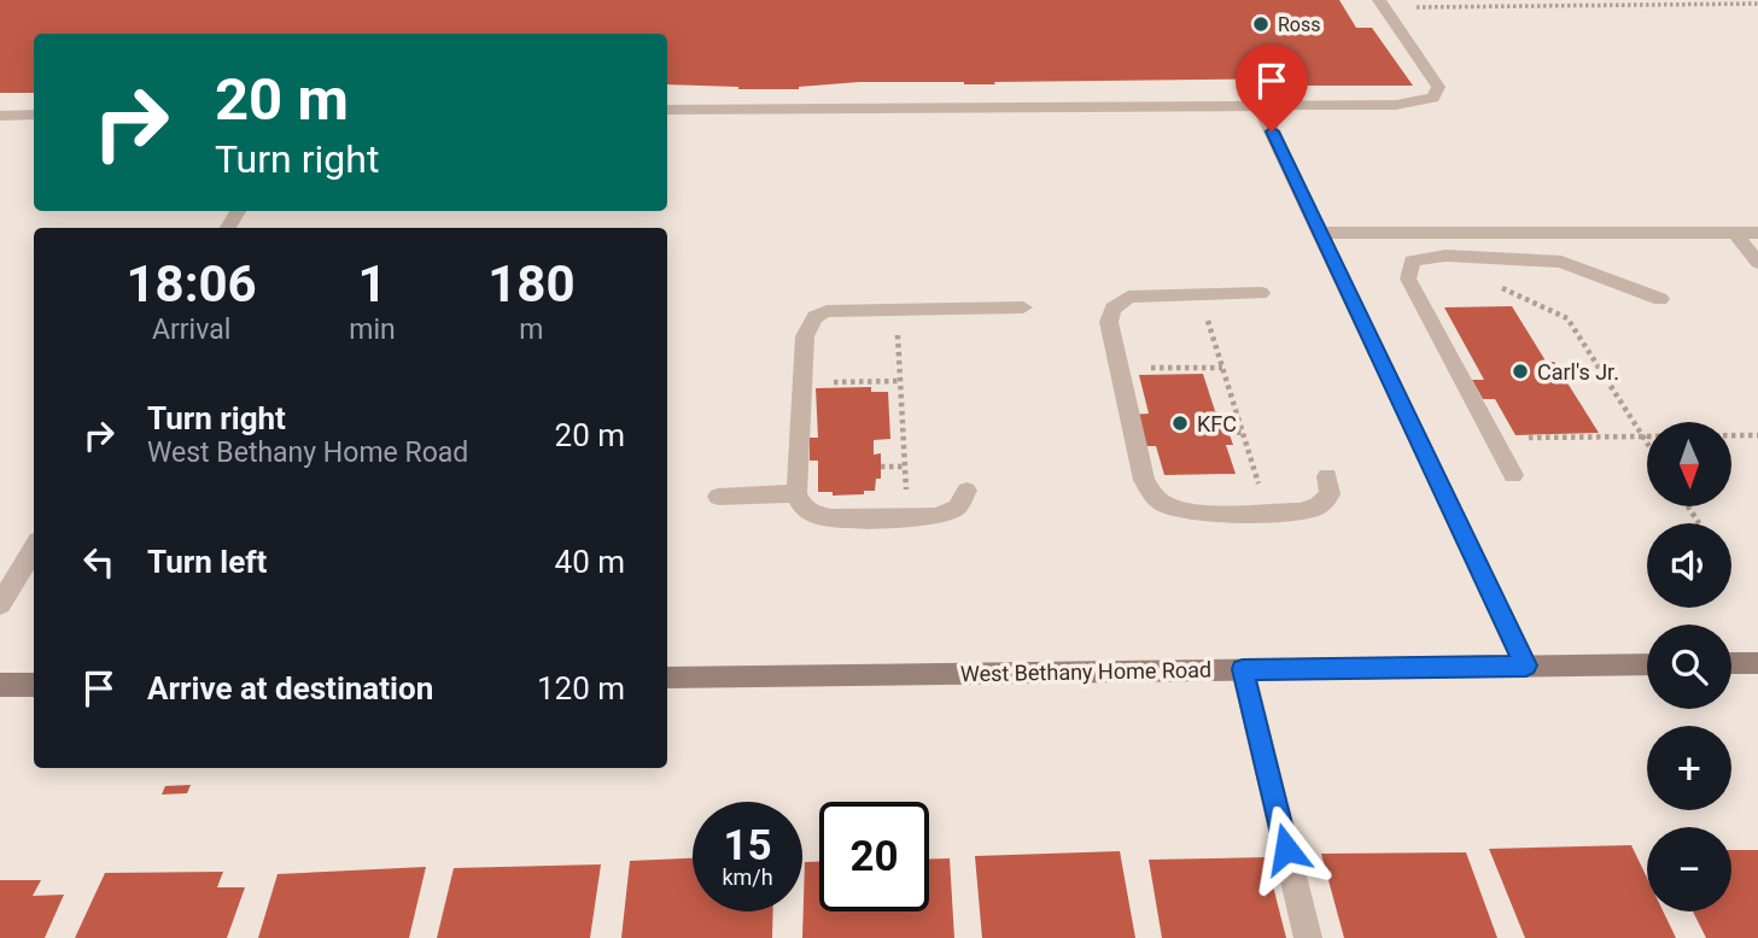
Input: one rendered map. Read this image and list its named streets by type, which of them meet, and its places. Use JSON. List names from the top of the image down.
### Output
{
  "streets": {
    "main road": ["West Bethany Home Road"]
  },
  "places": ["Ross", "Carl's Jr.", "KFC"],
  "north": "bottom",
  "page": {
    "turn": ["20 m", "Turn right"],
    "eta": [
      "18:06",
      "Arrival",
      "1",
      "min",
      "180",
      "m"
    ],
    "list": [
      {
        "name": "Turn right",
        "note": "West Bethany Home Road",
        "value": "20 m"
      },
      {
        "name": "Turn left",
        "value": "40 m"
      },
      {
        "name": "Arrive at destination",
        "value": "120 m"
      }
    ],
    "map_buttons": ["+", "−"],
    "speed": "15 km/h",
    "limit": "20"
  }
}
